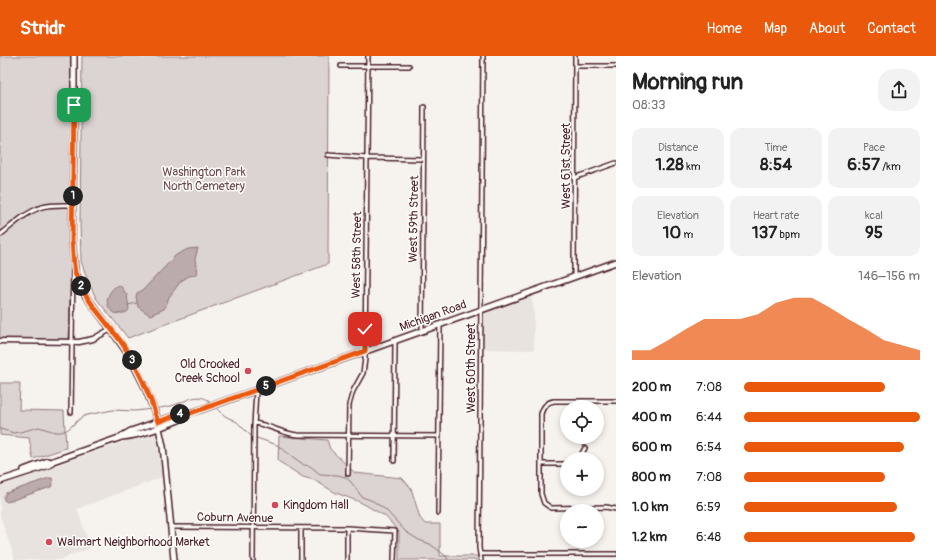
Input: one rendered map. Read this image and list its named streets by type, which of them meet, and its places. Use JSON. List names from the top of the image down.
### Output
{
  "streets": {
    "main road": ["Michigan Road"],
    "street": [
      "West 61st Street",
      "West 59th Street",
      "West 58th Street",
      "West 60th Street",
      "Coburn Avenue"
    ]
  },
  "crossings": [
    ["West 61st Street", "Michigan Road"],
    ["West 59th Street", "Michigan Road"],
    ["West 58th Street", "Michigan Road"],
    ["Michigan Road", "West 60th Street"]
  ],
  "parks": ["Washington Park North Cemetery"],
  "places": ["Old Crooked Creek School", "Kingdom Hall", "Walmart Neighborhood Market"],
  "page": {
    "header": "Stridr",
    "nav": [
      "Home",
      "Map",
      "About",
      "Contact"
    ],
    "heading": ["Morning run", "08:33"],
    "stats": [
      ["Distance", "1.28 km"],
      ["Time", "8:54"],
      ["Pace", "6:57 /km"],
      ["Elevation", "10 m"],
      ["Heart rate", "137 bpm"],
      ["kcal", "95"]
    ],
    "pins": [
      "1",
      "2",
      "3",
      "5",
      "4"
    ],
    "chart": ["Elevation", "146–156 m"],
    "list": [
      {
        "name": "200 m",
        "note": "7:08"
      },
      {
        "name": "400 m",
        "note": "6:44"
      },
      {
        "name": "600 m",
        "note": "6:54"
      },
      {
        "name": "800 m",
        "note": "7:08"
      },
      {
        "name": "1.0 km",
        "note": "6:59"
      },
      {
        "name": "1.2 km",
        "note": "6:48"
      }
    ],
    "map_buttons": ["+", "−"]
  }
}
